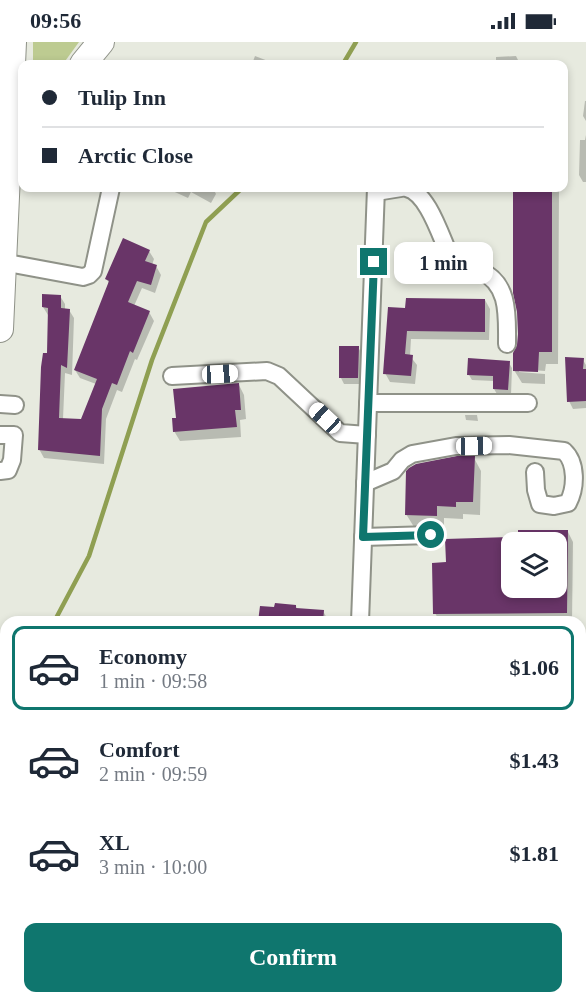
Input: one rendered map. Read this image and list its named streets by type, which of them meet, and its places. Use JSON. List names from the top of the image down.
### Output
{
  "page": {
    "status": "09:56",
    "banner": ["Tulip Inn", "Arctic Close"],
    "bubble": "1 min",
    "list": [
      {
        "name": "Economy",
        "note": "1 min · 09:58",
        "value": "$1.06"
      },
      {
        "name": "Comfort",
        "note": "2 min · 09:59",
        "value": "$1.43"
      },
      {
        "name": "XL",
        "note": "3 min · 10:00",
        "value": "$1.81"
      }
    ],
    "buttons": "Confirm"
  }
}
